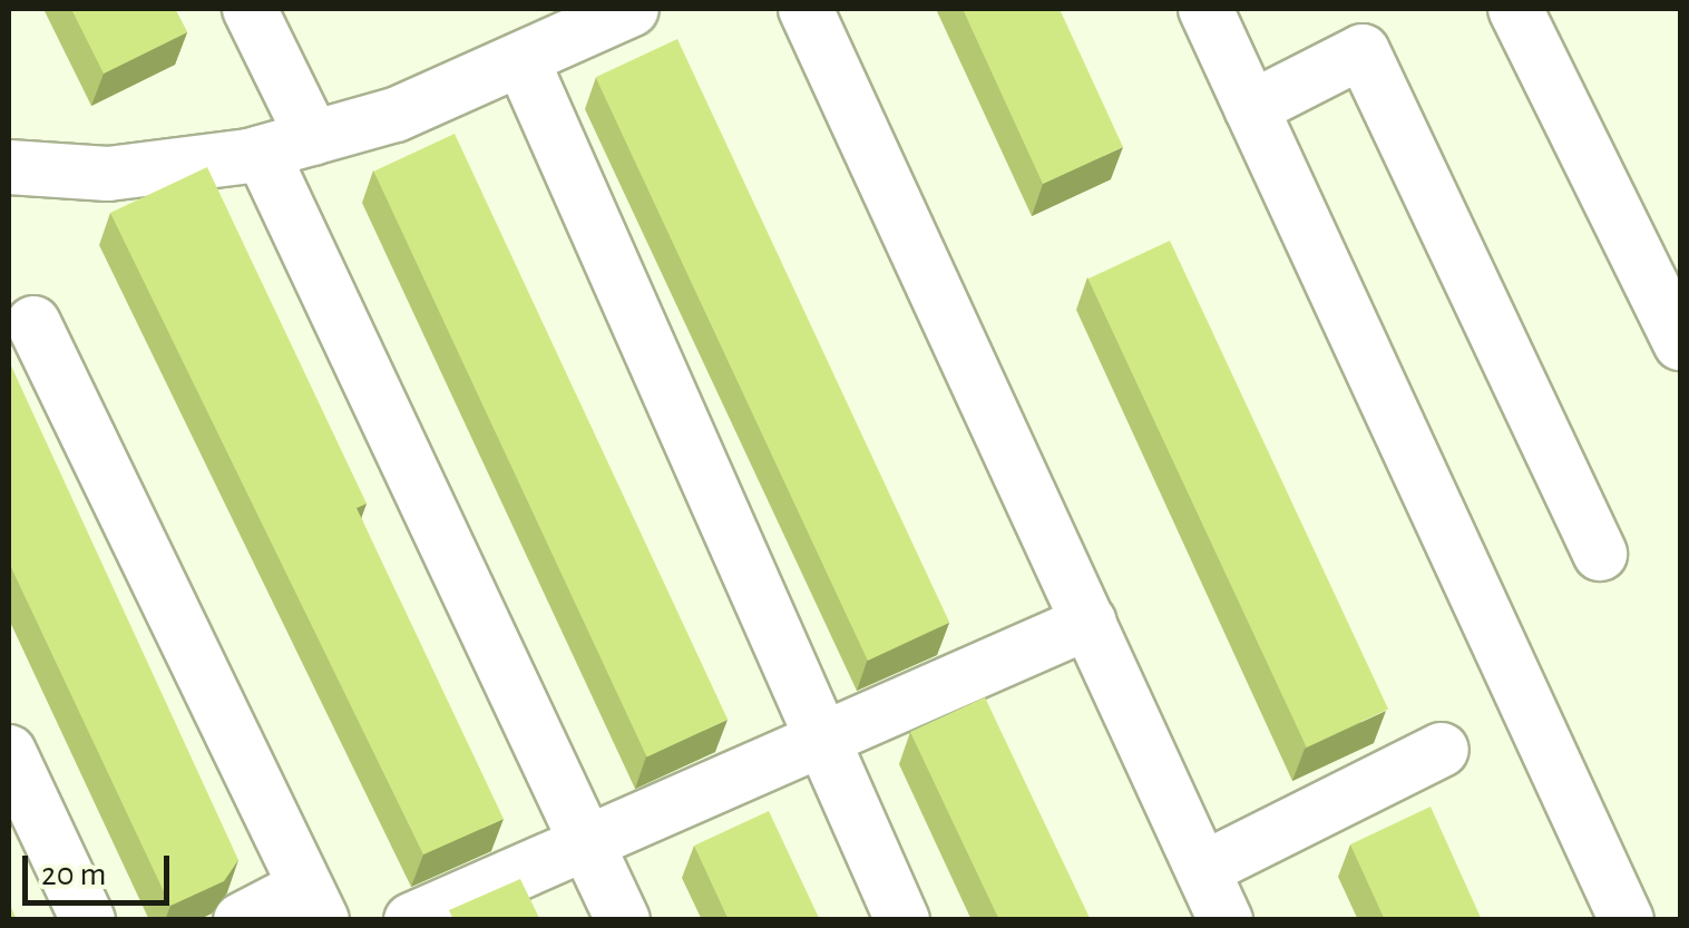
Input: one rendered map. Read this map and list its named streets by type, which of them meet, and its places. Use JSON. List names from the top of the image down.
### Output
{
  "scale_bar": "20 m"
}
